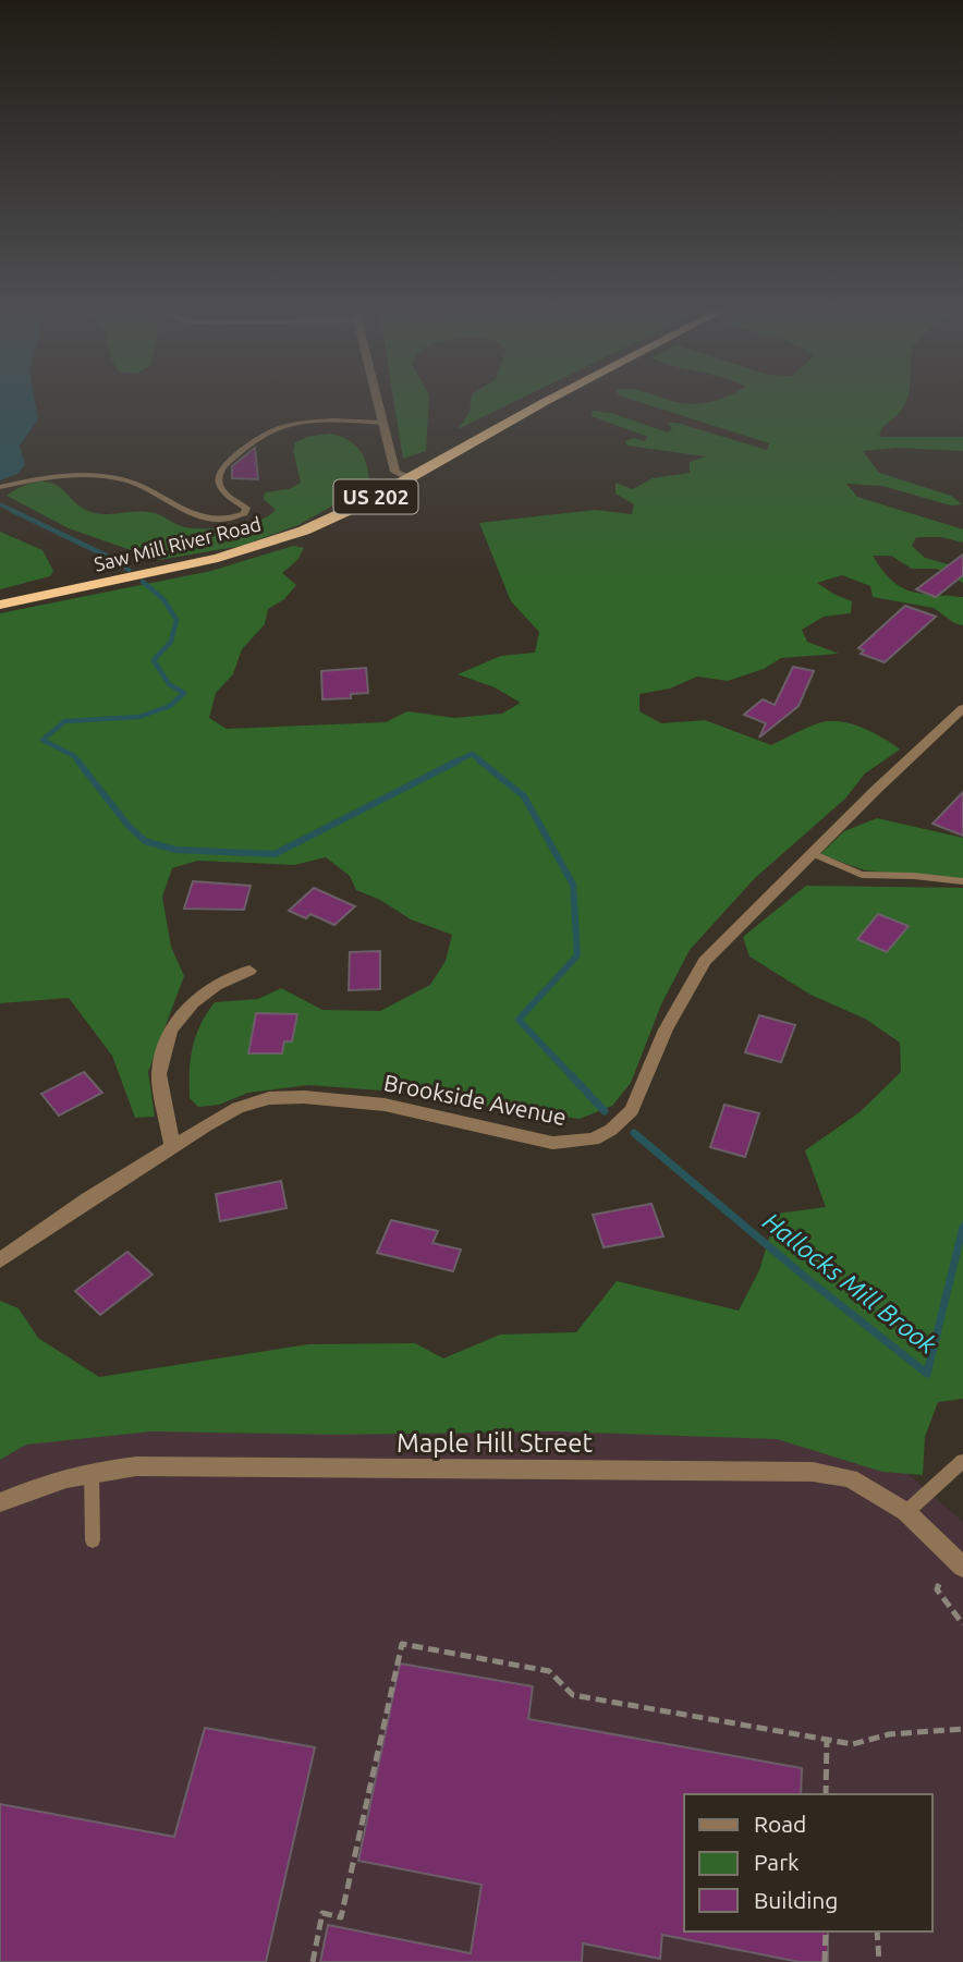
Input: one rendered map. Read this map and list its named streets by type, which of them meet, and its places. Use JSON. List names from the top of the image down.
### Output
{
  "streets": {
    "highway": ["US 202", "Saw Mill River Road"],
    "street": ["Brookside Avenue", "Maple Hill Street"]
  },
  "water": ["Hallocks Mill Brook"],
  "legend": ["Road", "Park", "Building"]
}
